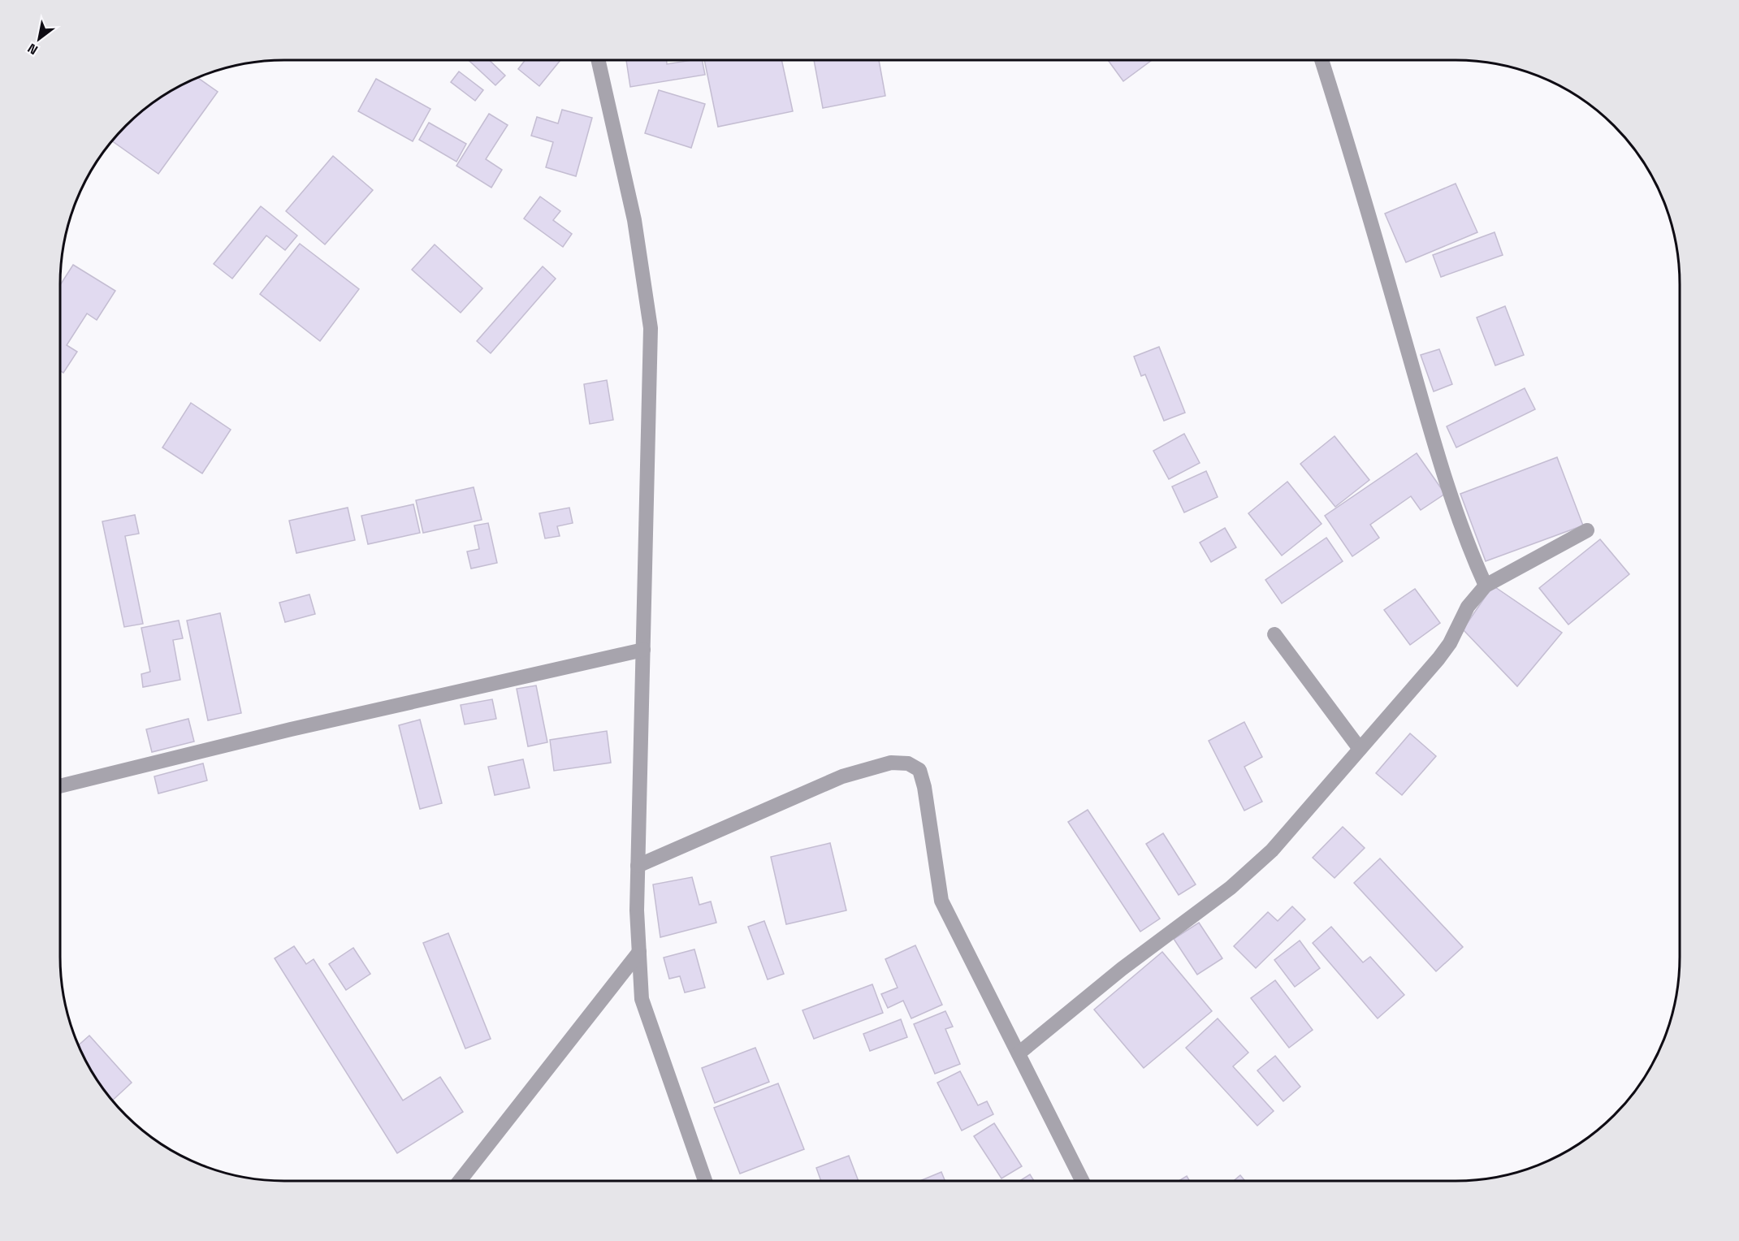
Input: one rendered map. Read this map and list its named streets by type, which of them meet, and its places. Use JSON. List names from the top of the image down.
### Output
{
  "north": "bottom left"
}
